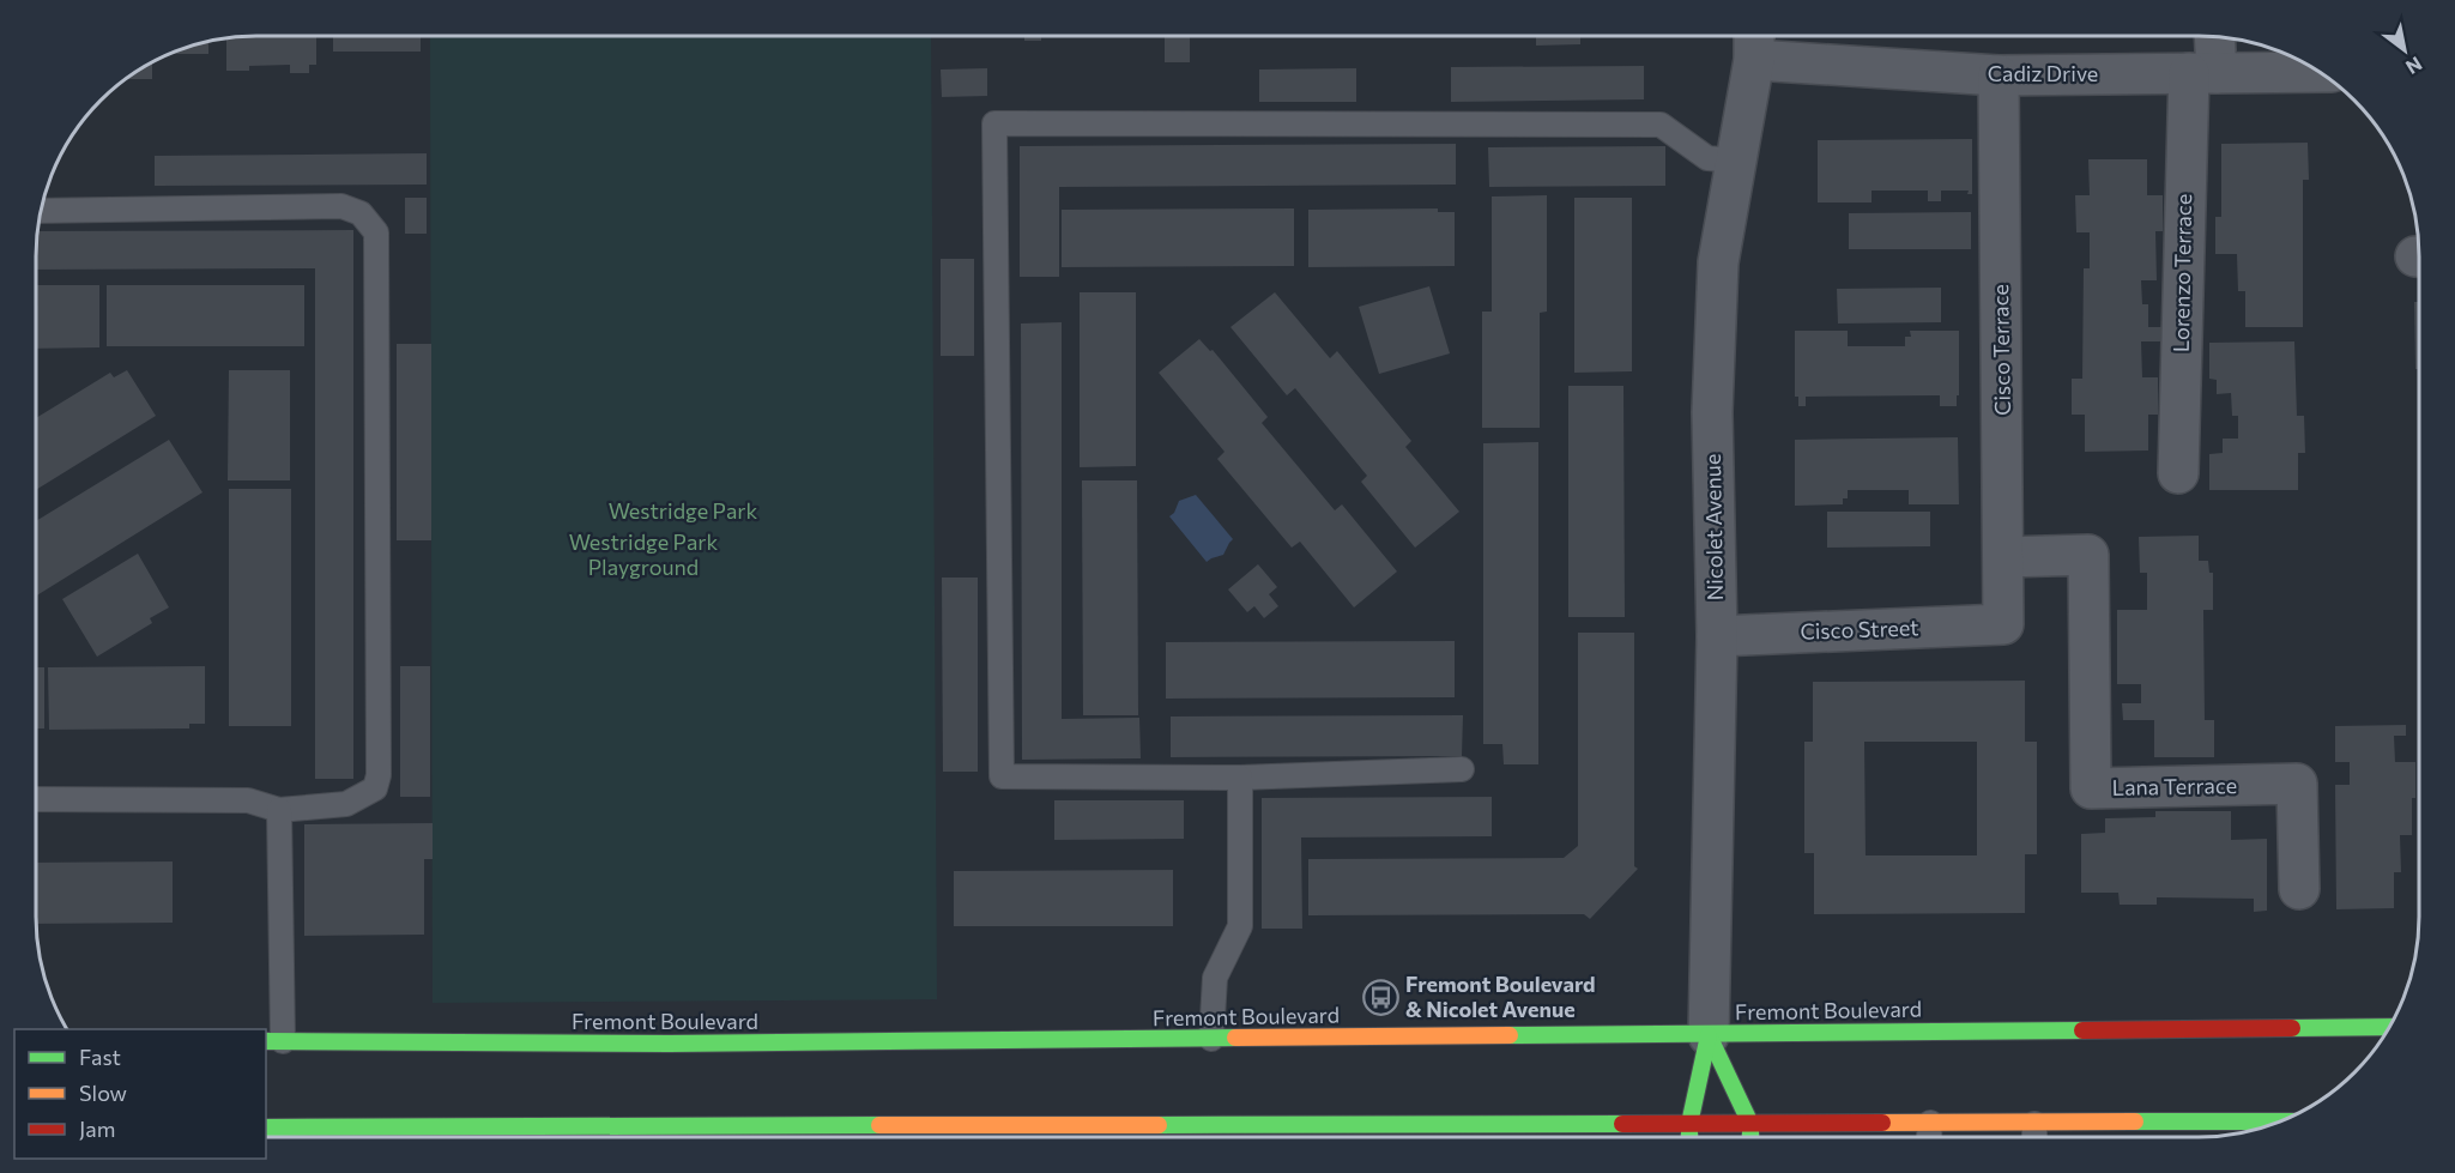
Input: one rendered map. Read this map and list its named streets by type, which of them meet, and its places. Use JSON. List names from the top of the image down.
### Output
{
  "streets": {
    "main road": ["Nicolet Avenue", "Fremont Boulevard"],
    "street": [
      "Cadiz Drive",
      "Lorenzo Terrace",
      "Cisco Terrace",
      "Cisco Street",
      "Lana Terrace"
    ]
  },
  "crossings": [
    ["Cadiz Drive", "Lorenzo Terrace"],
    ["Cadiz Drive", "Cisco Terrace"],
    ["Cadiz Drive", "Nicolet Avenue"],
    ["Cisco Terrace", "Cisco Street"],
    ["Cisco Terrace", "Lana Terrace"],
    ["Nicolet Avenue", "Cisco Street"],
    ["Nicolet Avenue", "Fremont Boulevard"]
  ],
  "parks": ["Westridge Park", "Westridge Park Playground"],
  "places": {
    "bus stop": ["Fremont Boulevard & Nicolet Avenue"]
  },
  "legend": ["Fast", "Slow", "Jam"],
  "north": "bottom right"
}
